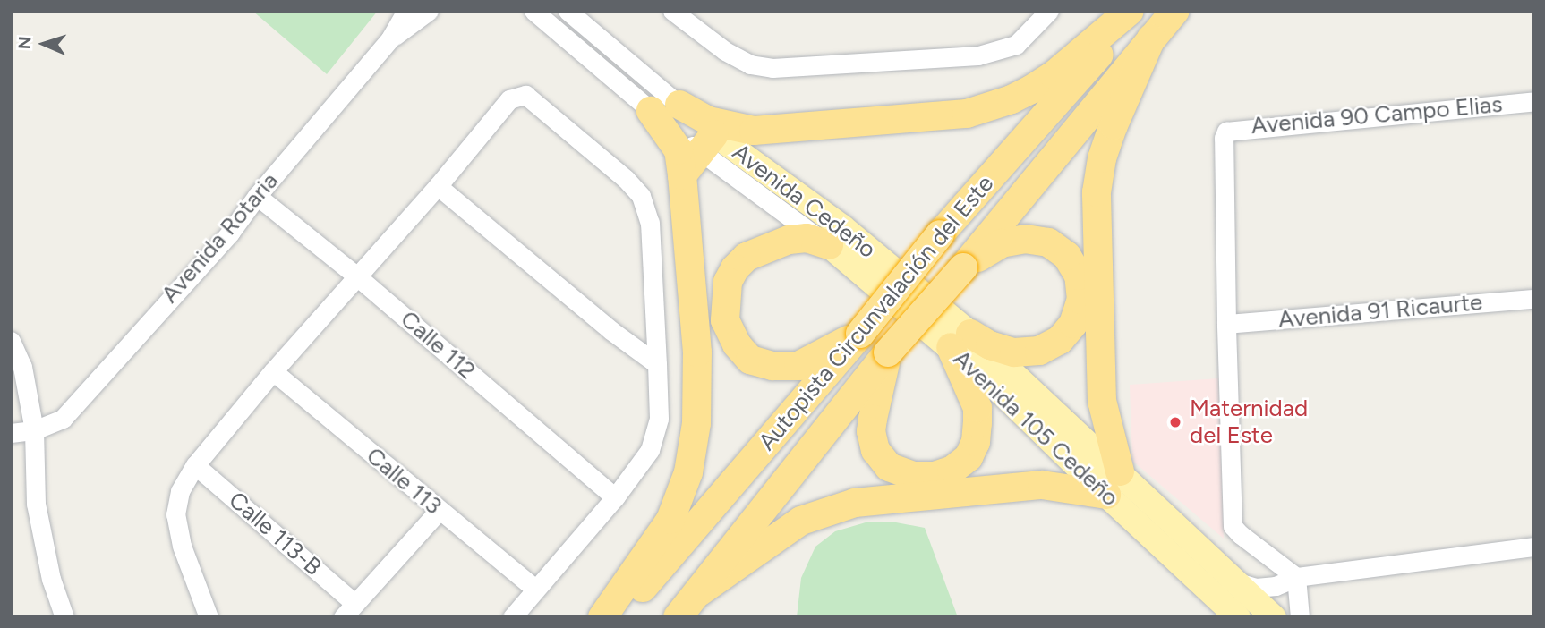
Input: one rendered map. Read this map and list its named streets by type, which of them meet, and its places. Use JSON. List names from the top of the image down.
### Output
{
  "streets": {
    "highway": ["Autopista Circunvalación del Este"],
    "main road": ["Avenida Cedeño", "Avenida 105 Cedeño"],
    "street": [
      "Avenida 90 Campo Elias",
      "Avenida Rotaria",
      "Avenida 91 Ricaurte",
      "Calle 112",
      "Calle 113",
      "Calle 113-B"
    ]
  },
  "crossings": [
    ["Avenida 90 Campo Elias", "Avenida 91 Ricaurte"],
    ["Avenida Cedeño", "Avenida 105 Cedeño"],
    ["Avenida Rotaria", "Calle 112"]
  ],
  "places": ["Maternidad del Este"],
  "north": "left"
}
